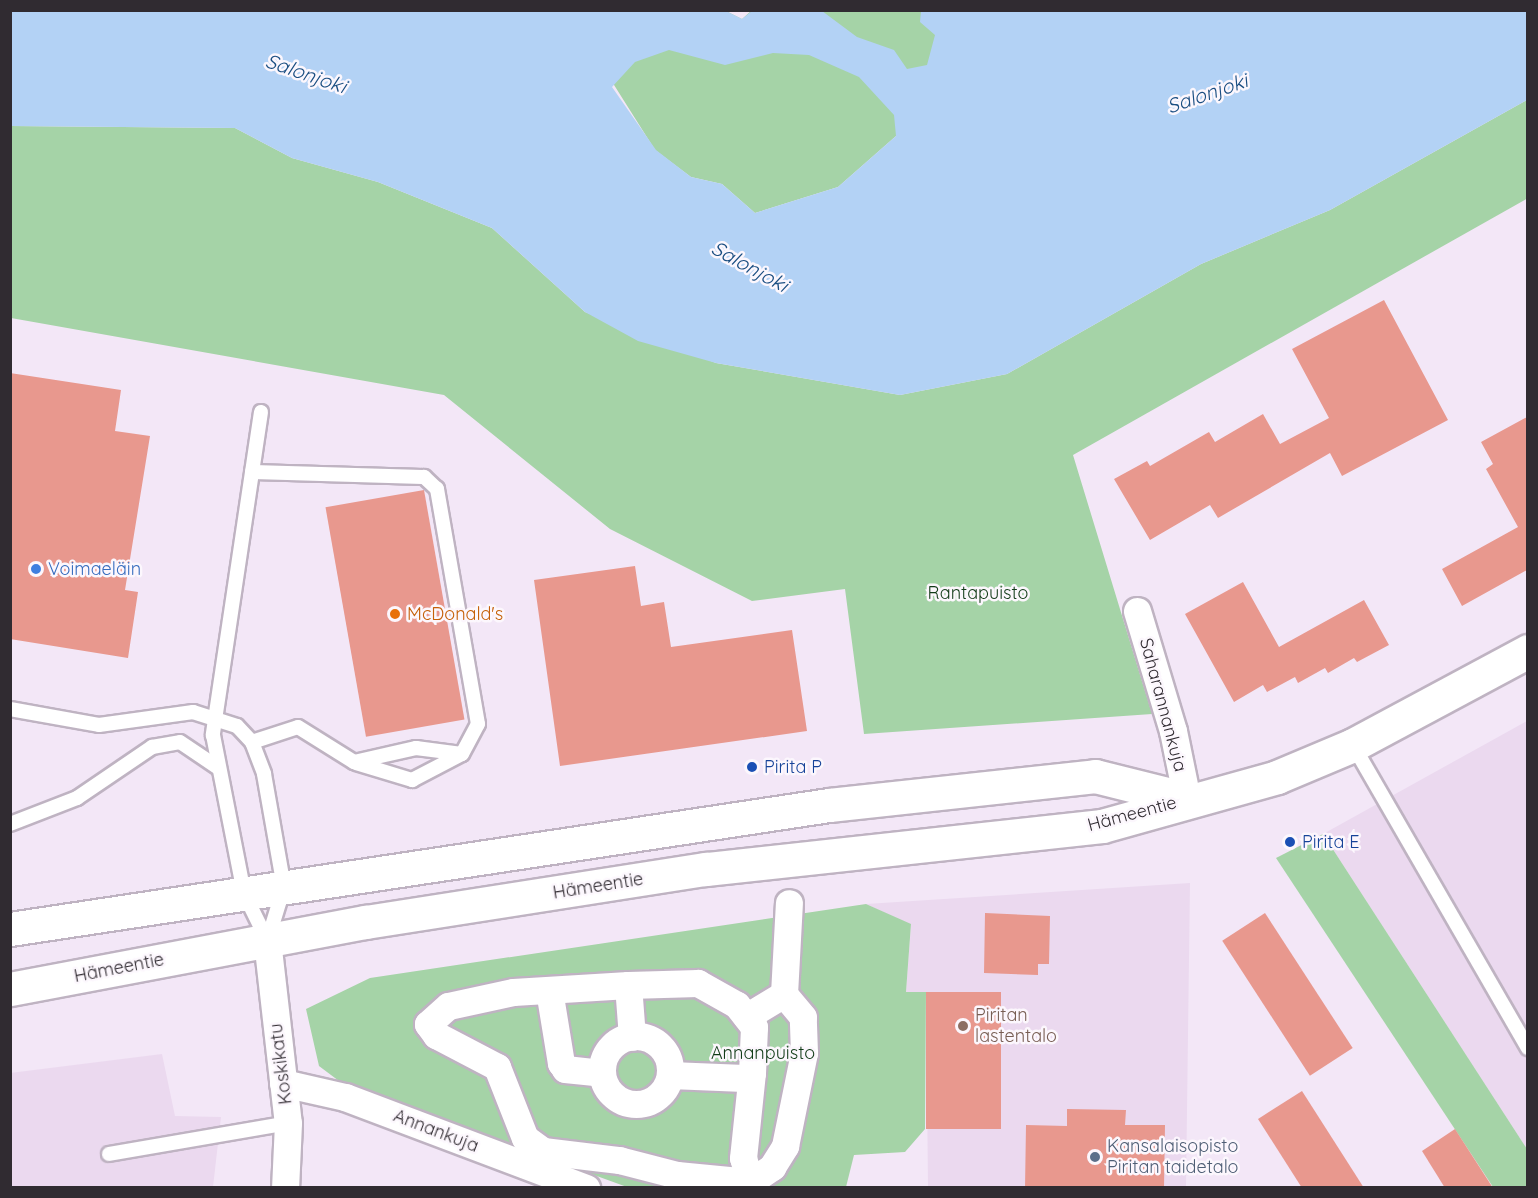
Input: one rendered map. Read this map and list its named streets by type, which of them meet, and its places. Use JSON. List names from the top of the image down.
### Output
{
  "streets": {
    "main road": ["Hämeentie"],
    "street": ["Saharannankuja", "Koskikatu", "Annankuja"]
  },
  "crossings": [
    ["Saharannankuja", "Hämeentie"],
    ["Hämeentie", "Koskikatu"],
    ["Koskikatu", "Annankuja"]
  ],
  "water": ["Salonjoki"],
  "parks": ["Rantapuisto", "Annanpuisto"],
  "places": [
    "Voimaeläin",
    "McDonald's",
    "Pirita P",
    "Pirita E",
    "Piritan lastentalo",
    "Kansalaisopisto Piritan taidetalo"
  ]
}
